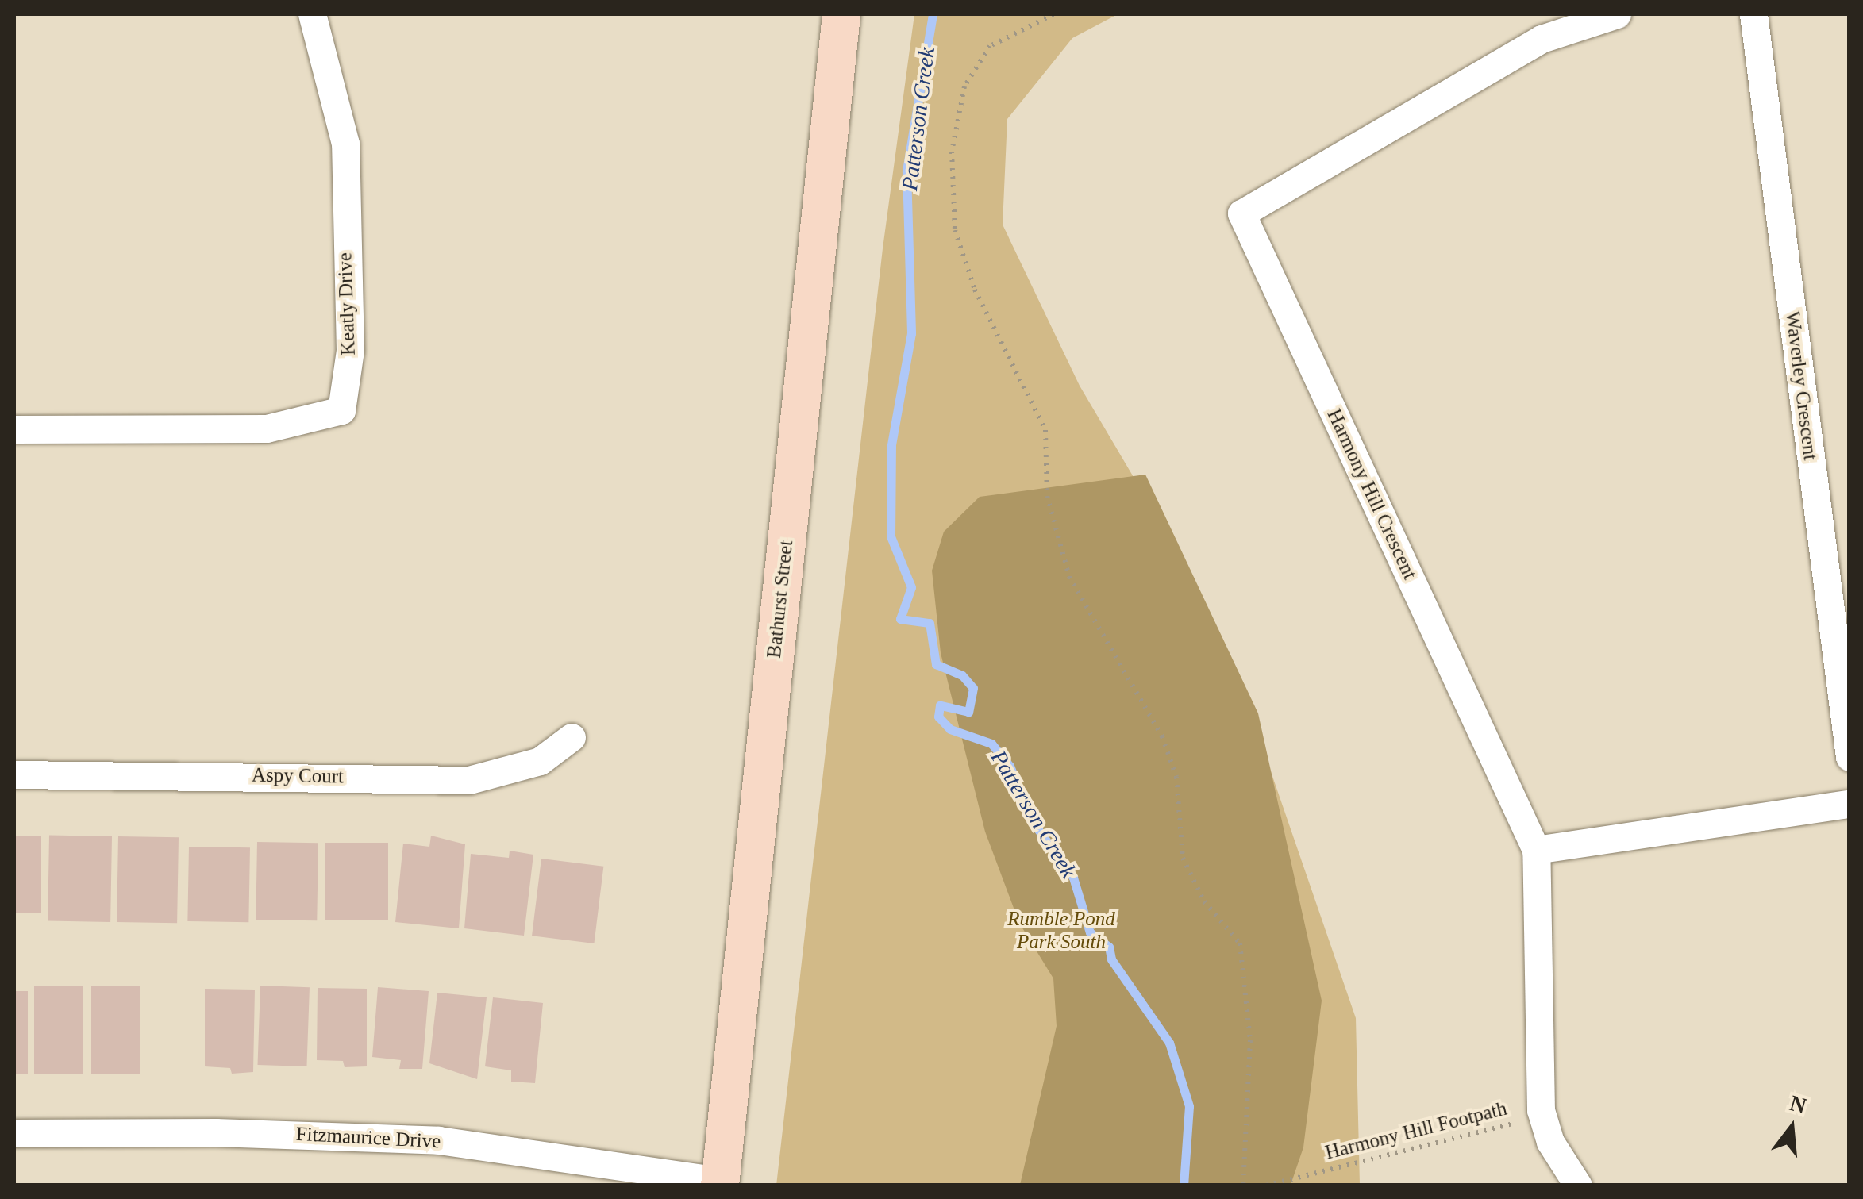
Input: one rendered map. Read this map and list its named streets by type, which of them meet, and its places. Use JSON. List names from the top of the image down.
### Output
{
  "streets": {
    "main road": ["Bathurst Street"],
    "street": [
      "Keatly Drive",
      "Waverley Crescent",
      "Harmony Hill Crescent",
      "Aspy Court",
      "Fitzmaurice Drive"
    ],
    "path": ["Harmony Hill Footpath"]
  },
  "crossings": [
    ["Harmony Hill Crescent", "Harmony Hill Footpath"],
    ["Bathurst Street", "Fitzmaurice Drive"]
  ],
  "water": ["Patterson Creek"],
  "parks": ["Rumble Pond Park South"],
  "north": "top"
}
